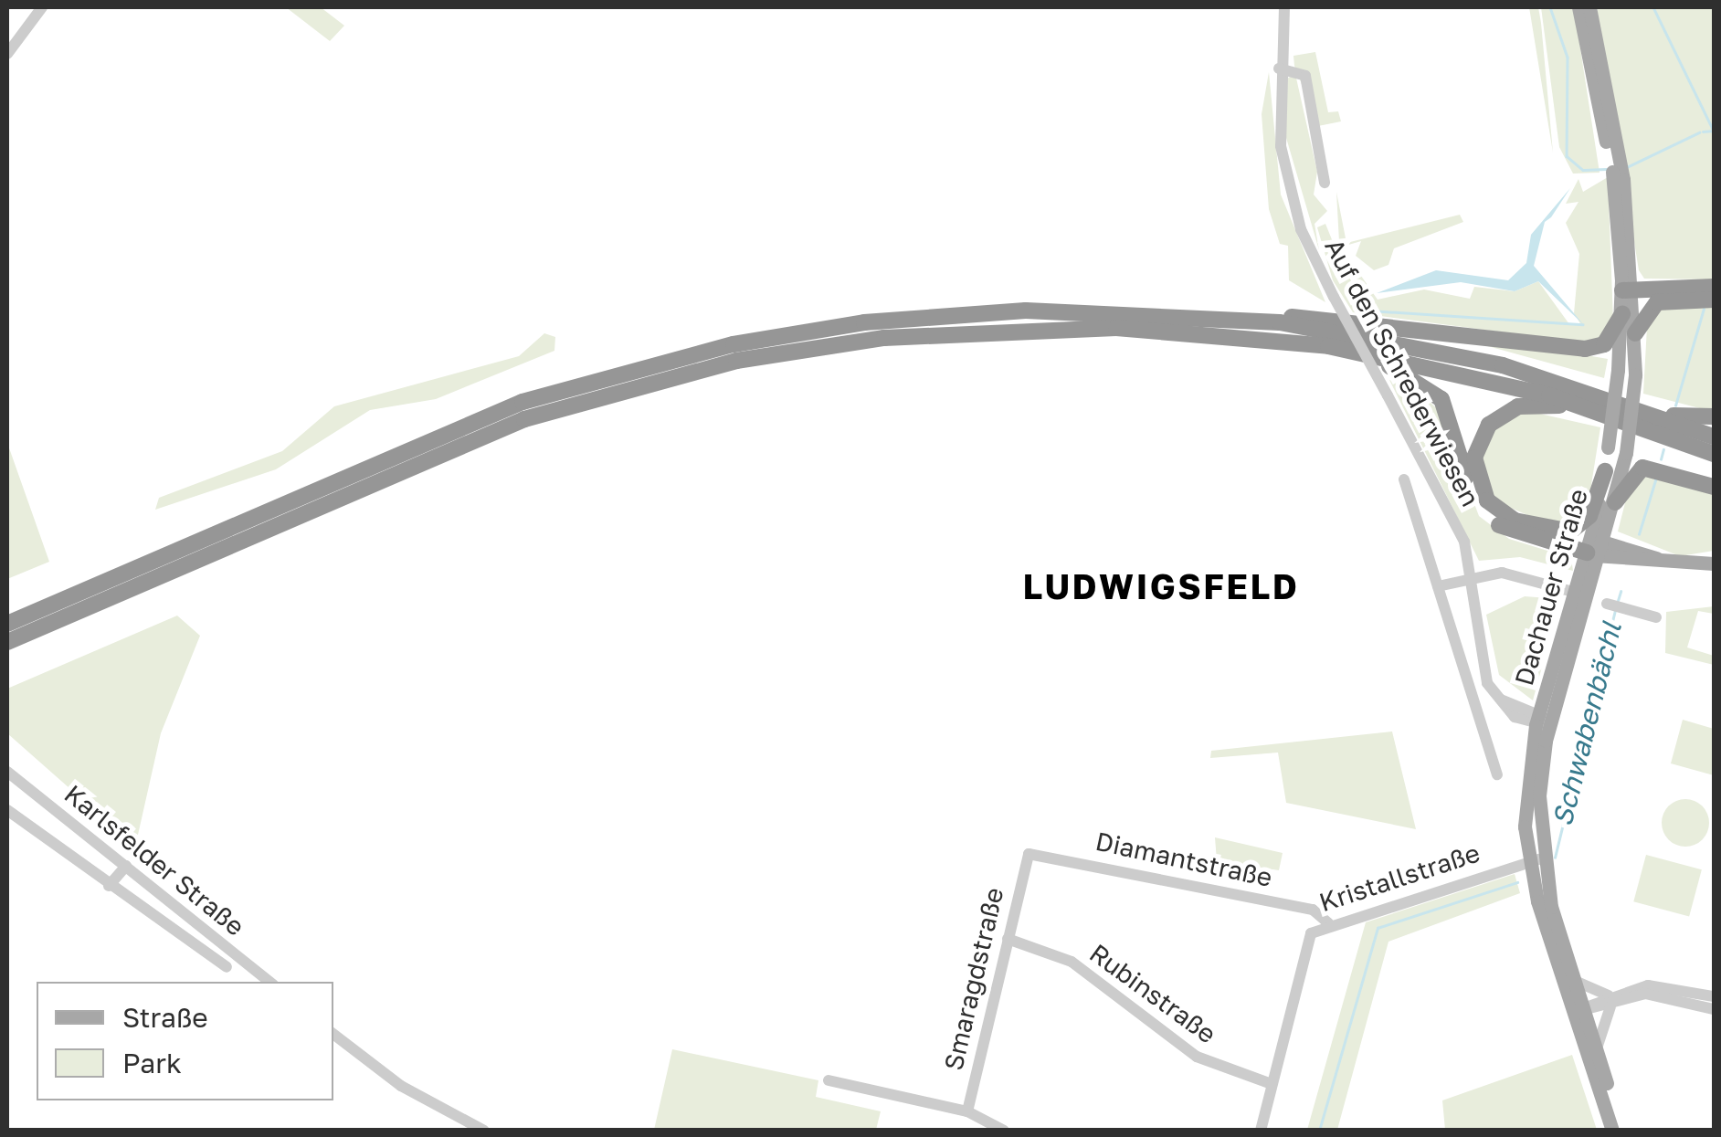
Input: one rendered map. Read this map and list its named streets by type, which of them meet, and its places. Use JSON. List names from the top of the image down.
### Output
{
  "streets": {
    "main road": ["Dachauer Straße"],
    "street": [
      "Auf den Schrederwiesen",
      "Diamantstraße",
      "Karlsfelder Straße",
      "Kristallstraße",
      "Smaragdstraße",
      "Rubinstraße"
    ]
  },
  "crossings": [
    ["Auf den Schrederwiesen", "Dachauer Straße"],
    ["Dachauer Straße", "Kristallstraße"],
    ["Diamantstraße", "Kristallstraße"],
    ["Diamantstraße", "Smaragdstraße"],
    ["Kristallstraße", "Rubinstraße"],
    ["Smaragdstraße", "Rubinstraße"]
  ],
  "districts": ["LUDWIGSFELD"],
  "water": ["Schwabenbächl"],
  "legend": ["Straße", "Park"]
}
